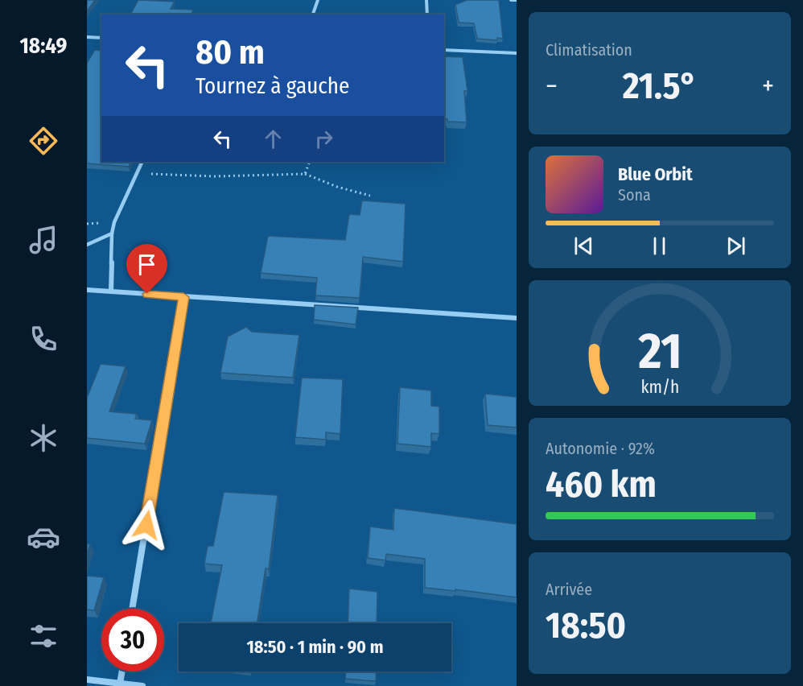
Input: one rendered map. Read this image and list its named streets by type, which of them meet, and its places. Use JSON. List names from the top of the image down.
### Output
{
  "page": {
    "tabs": "18:49",
    "tile": [
      "Climatisation",
      ["Autonomie · 92%", "460 km"],
      ["Arrivée", "18:50"]
    ],
    "turn": ["80 m", "Tournez à gauche"],
    "heat": ["−", "21.5°", "+"],
    "song": ["Blue Orbit", "Sona"],
    "limit": "30",
    "trip": "18:50 · 1 min · 90 m",
    "gauge": ["21", "km/h"]
  }
}
